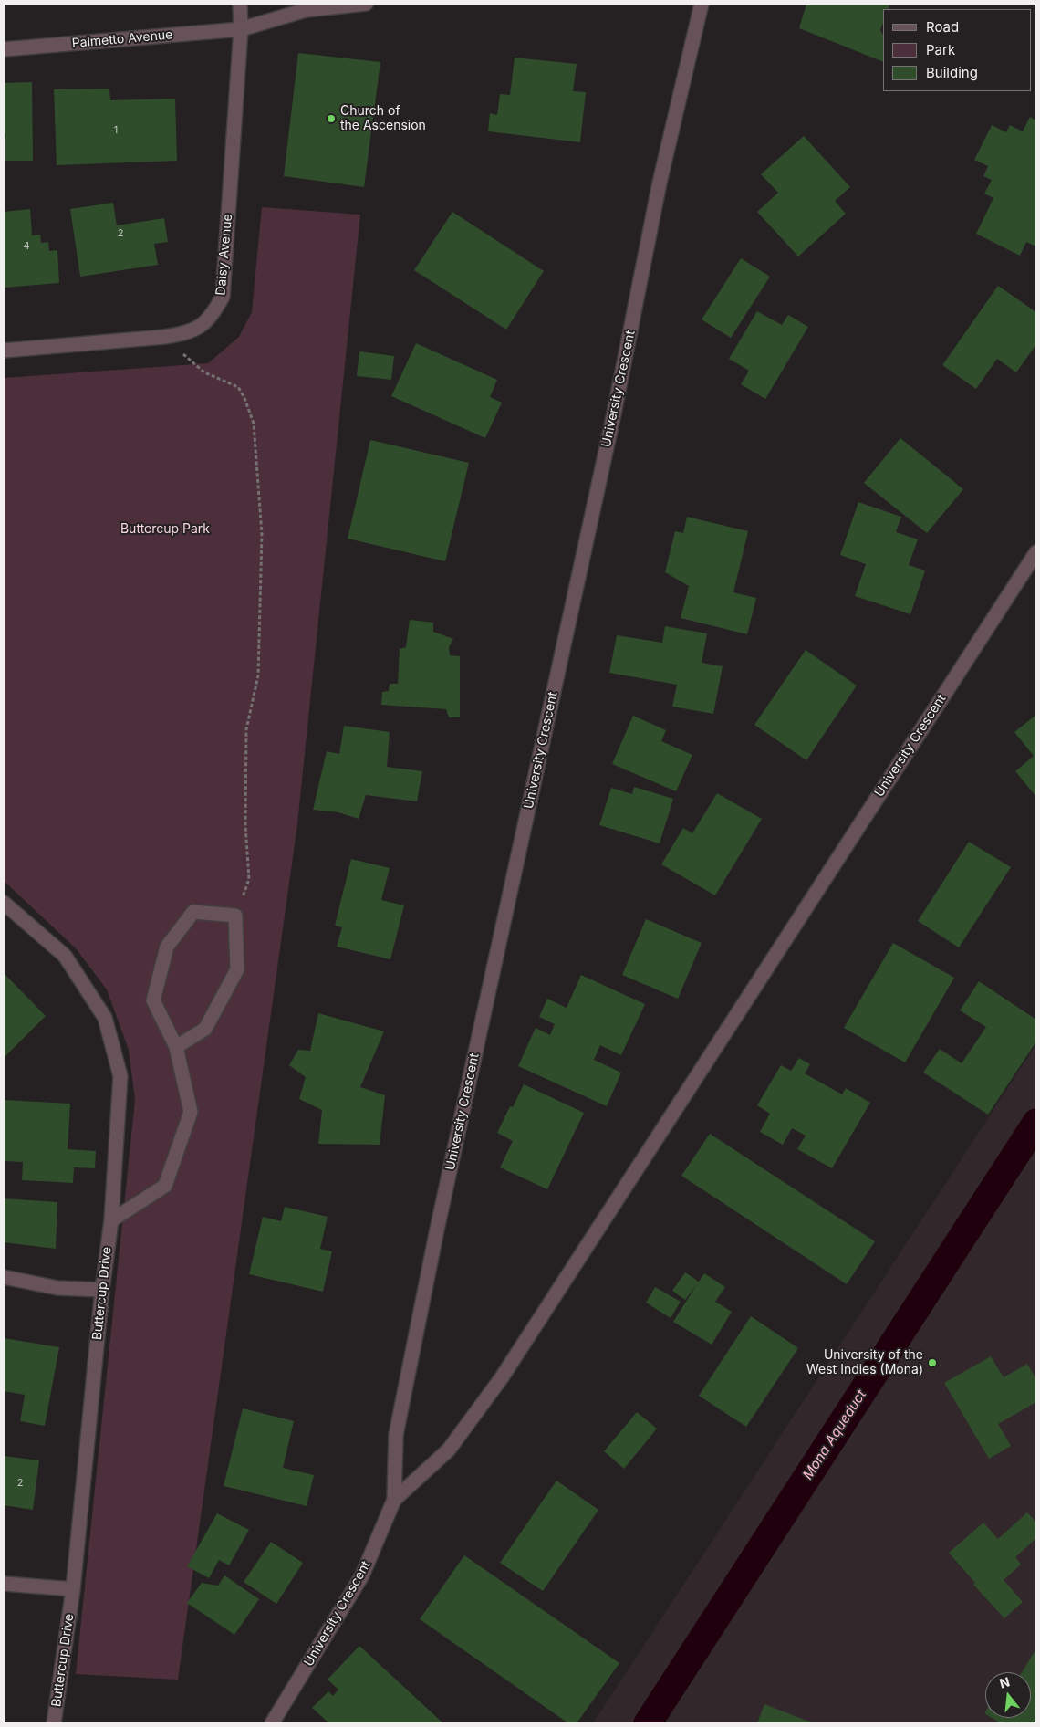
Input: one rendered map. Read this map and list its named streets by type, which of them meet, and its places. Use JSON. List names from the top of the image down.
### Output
{
  "streets": {
    "street": [
      "Palmetto Avenue",
      "Daisy Avenue",
      "University Crescent",
      "Buttercup Drive"
    ]
  },
  "crossings": [
    ["Palmetto Avenue", "Daisy Avenue"]
  ],
  "water": ["Mona Aqueduct"],
  "parks": ["Buttercup Park"],
  "places": ["Church of the Ascension", "University of the West Indies (Mona)"],
  "house_numbers": [
    "1",
    "2",
    "4",
    "2"
  ],
  "legend": ["Road", "Park", "Building"],
  "north": "top"
}
